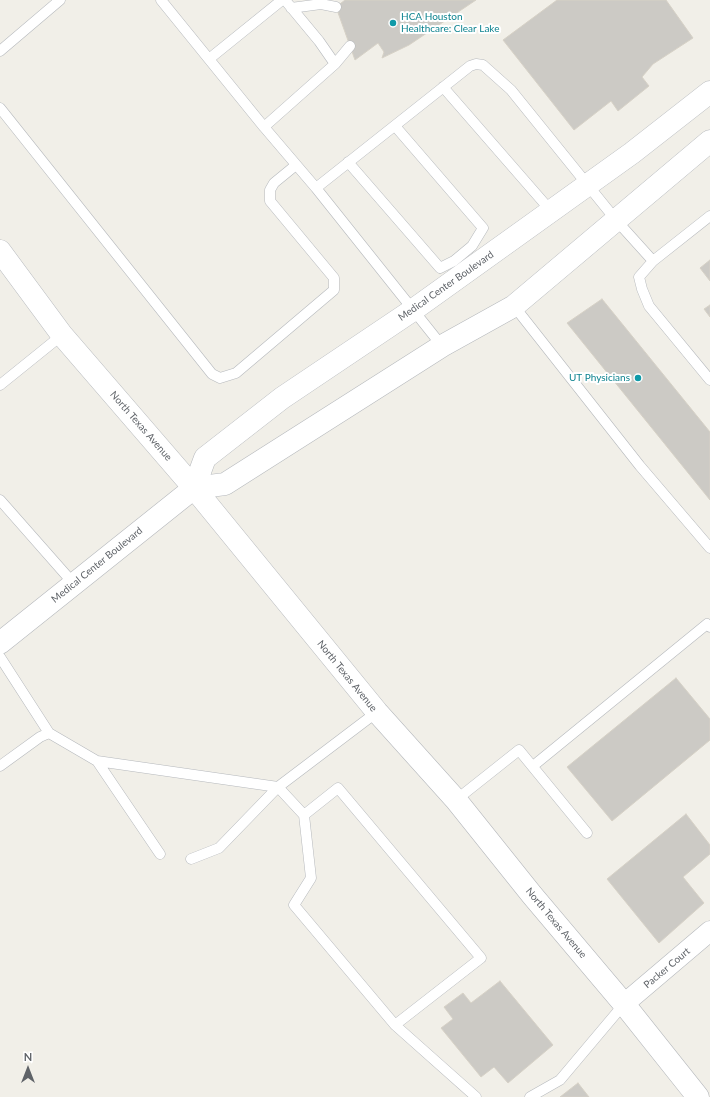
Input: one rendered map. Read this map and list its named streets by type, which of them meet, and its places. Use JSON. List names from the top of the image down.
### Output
{
  "streets": {
    "street": ["Medical Center Boulevard", "North Texas Avenue", "Packer Court"]
  },
  "crossings": [
    ["Medical Center Boulevard", "North Texas Avenue"],
    ["North Texas Avenue", "Packer Court"]
  ],
  "places": ["HCA Houston Healthcare: Clear Lake", "UT Physicians"],
  "north": "top"
}
